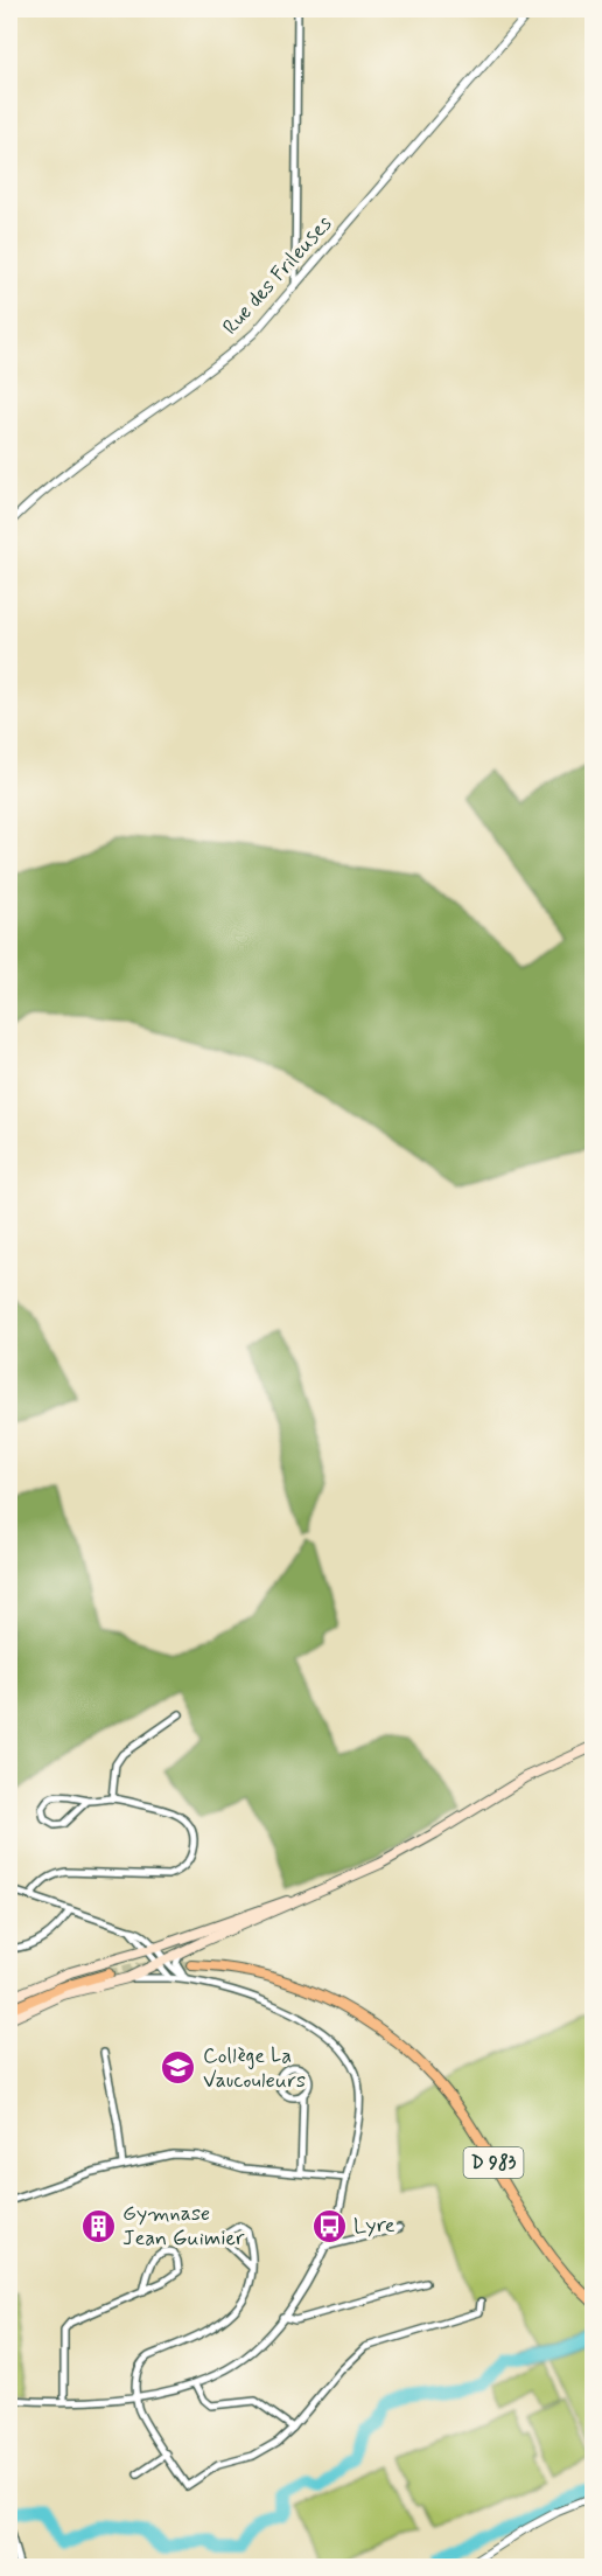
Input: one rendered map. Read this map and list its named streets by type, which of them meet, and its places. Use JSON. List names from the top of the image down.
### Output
{
  "streets": {
    "main road": ["D 983"],
    "street": ["Rue des Frileuses"]
  },
  "places": {
    "school or university": ["Collège La Vaucouleurs"],
    "building": ["Gymnase Jean Guimier"],
    "bus stop": ["Lyre"]
  }
}
